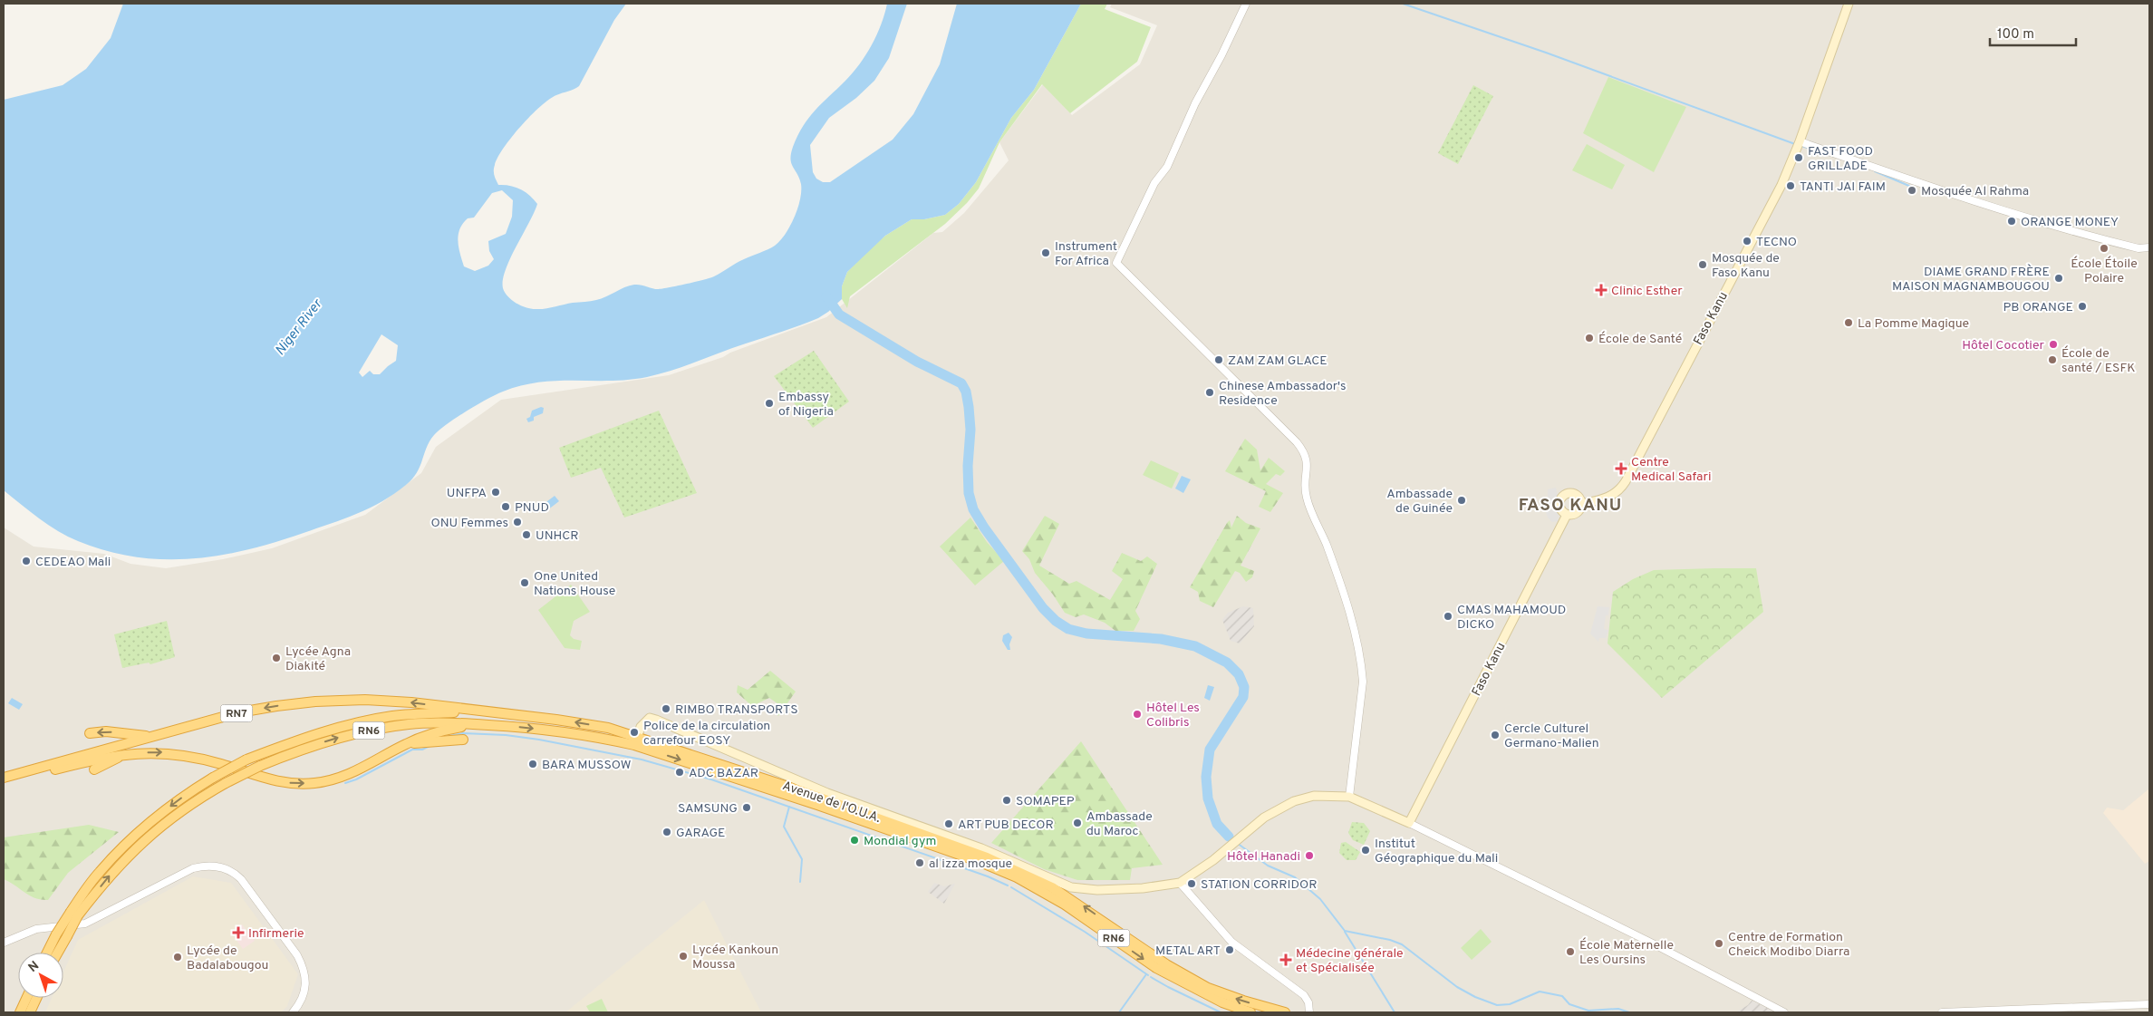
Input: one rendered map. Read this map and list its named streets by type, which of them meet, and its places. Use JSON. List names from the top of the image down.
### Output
{
  "streets": {
    "highway": ["RN7", "RN6", "Avenue de l'O.U.A."],
    "main road": ["Faso Kanu"]
  },
  "crossings": [
    ["RN7", "RN6"],
    ["RN7", "Avenue de l'O.U.A."],
    ["RN6", "Avenue de l'O.U.A."]
  ],
  "districts": ["FASO KANU"],
  "water": ["Niger River"],
  "places": {
    "other": [
      "FAST FOOD GRILLADE",
      "TANTI JAI FAIM",
      "Mosquée Al Rahma",
      "ORANGE MONEY",
      "TECNO",
      "École Étoile Polaire",
      "Instrument For Africa",
      "Mosquée de Faso Kanu",
      "DIAME GRAND FRÈRE MAISON MAGNAMBOUGOU",
      "PB ORANGE",
      "La Pomme Magique",
      "École de Santé",
      "Hôtel Cocotier",
      "ZAM ZAM GLACE",
      "École de santé / ESFK",
      "Chinese Ambassador's Residence",
      "Embassy of Nigeria",
      "UNFPA",
      "Ambassade de Guinée",
      "PNUD",
      "ONU Femmes",
      "UNHCR",
      "CEDEAO Mali",
      "One United Nations House",
      "CMAS MAHAMOUD DICKO",
      "Lycée Agna Diakité",
      "RIMBO TRANSPORTS",
      "Hôtel Les Colibris",
      "Police de la circulation carrefour EOSY",
      "Cercle Culturel Germano-Malien",
      "BARA MUSSOW",
      "ADC BAZAR",
      "SOMAPEP",
      "SAMSUNG",
      "Ambassade du Maroc",
      "ART PUB DECOR",
      "GARAGE",
      "Mondial gym",
      "Institut Géographique du Mali",
      "Hôtel Hanadi",
      "al izza mosque",
      "STATION CORRIDOR",
      "Centre de Formation Cheick Modibo Diarra",
      "METAL ART",
      "École Maternelle Les Oursins",
      "Lycée Kankoun Moussa",
      "Lycée de Badalabougou"
    ],
    "health": [
      "Clinic Esther",
      "Centre Medical Safari",
      "Infirmerie",
      "Médecine générale et Spécialisée"
    ]
  },
  "scale_bar": "100 m",
  "north": "top left"
}
